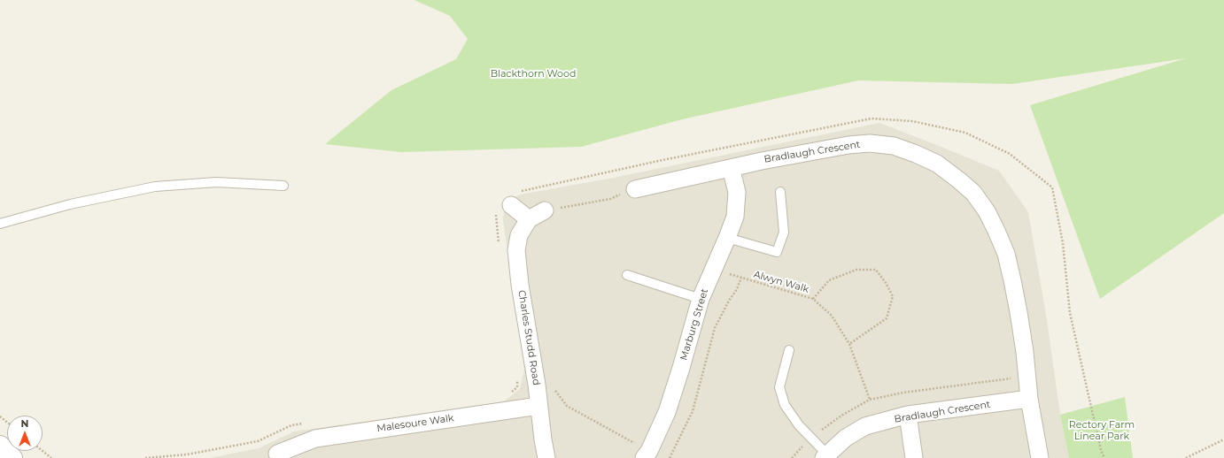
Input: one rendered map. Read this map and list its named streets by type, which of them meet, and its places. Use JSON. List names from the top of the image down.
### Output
{
  "streets": {
    "street": [
      "Bradlaugh Crescent",
      "Marburg Street",
      "Charles Studd Road",
      "Malesoure Walk"
    ],
    "path": ["Alwyn Walk"]
  },
  "crossings": [
    ["Bradlaugh Crescent", "Marburg Street"],
    ["Alwyn Walk", "Marburg Street"],
    ["Charles Studd Road", "Malesoure Walk"]
  ],
  "parks": ["Blackthorn Wood", "Rectory Farm Linear Park"],
  "north": "top"
}
